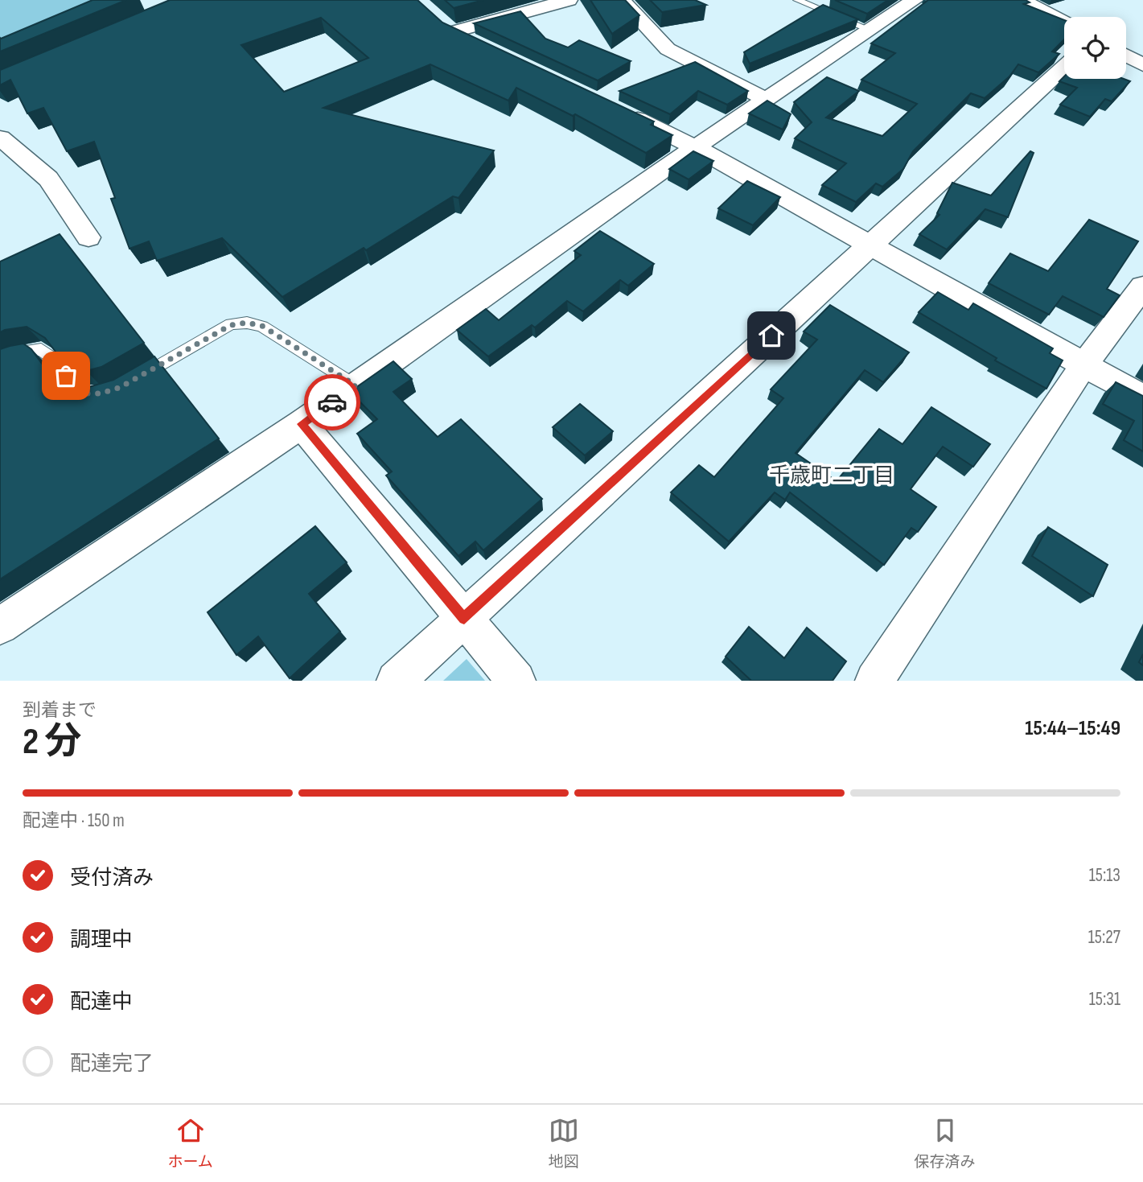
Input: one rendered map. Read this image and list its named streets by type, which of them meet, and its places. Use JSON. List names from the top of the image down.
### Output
{
  "districts": ["千歳町二丁目"],
  "page": {
    "heading": ["2 分", "到着まで", "15:44–15:49"],
    "bar": "配達中 · 150 m",
    "list": [
      ["受付済み", "15:13"],
      ["調理中", "15:27"],
      ["配達中", "15:31"],
      "配達完了"
    ],
    "tabs": ["ホーム", "地図", "保存済み"]
  }
}
